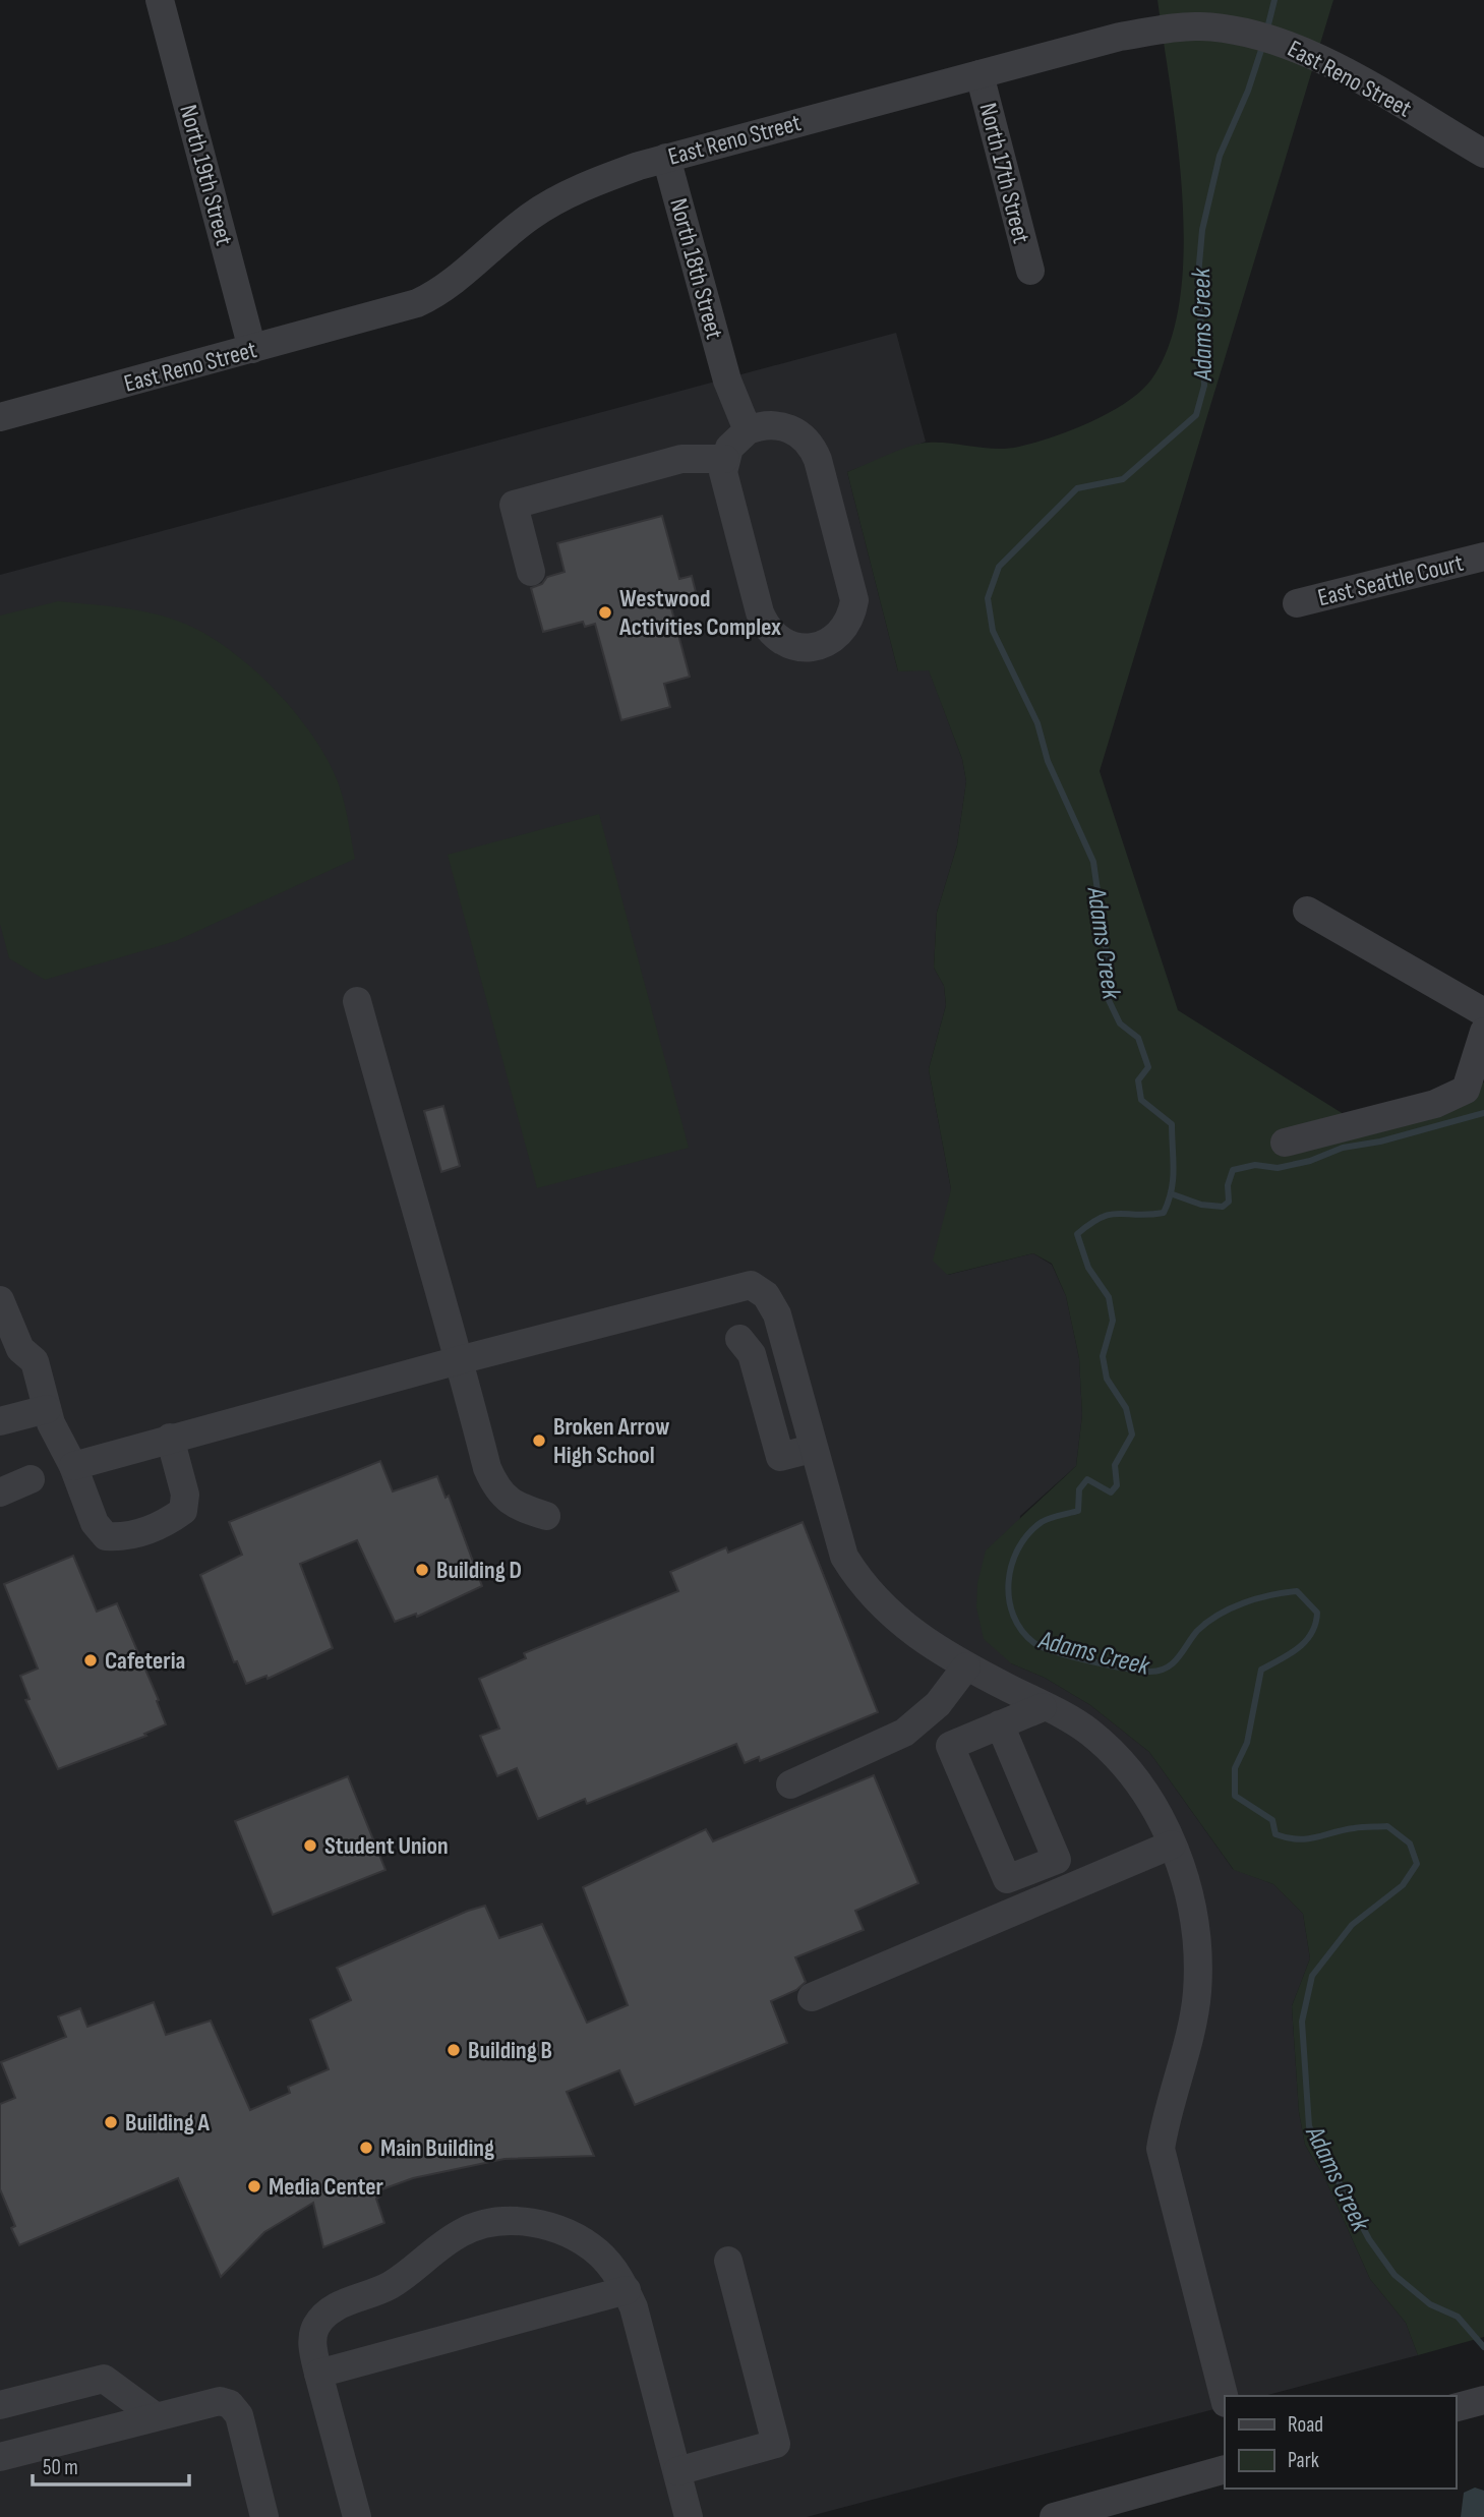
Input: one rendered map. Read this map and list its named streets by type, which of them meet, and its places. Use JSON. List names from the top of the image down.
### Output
{
  "streets": {
    "street": [
      "East Reno Street",
      "North 17th Street",
      "North 19th Street",
      "North 18th Street",
      "East Seattle Court"
    ]
  },
  "crossings": [
    ["East Reno Street", "North 17th Street"],
    ["East Reno Street", "North 19th Street"],
    ["East Reno Street", "North 18th Street"]
  ],
  "water": ["Adams Creek"],
  "places": [
    "Westwood Activities Complex",
    "Broken Arrow High School",
    "Building D",
    "Cafeteria",
    "Student Union",
    "Building B",
    "Building A",
    "Main Building",
    "Media Center"
  ],
  "legend": ["Road", "Park"],
  "scale_bar": "50 m"
}
